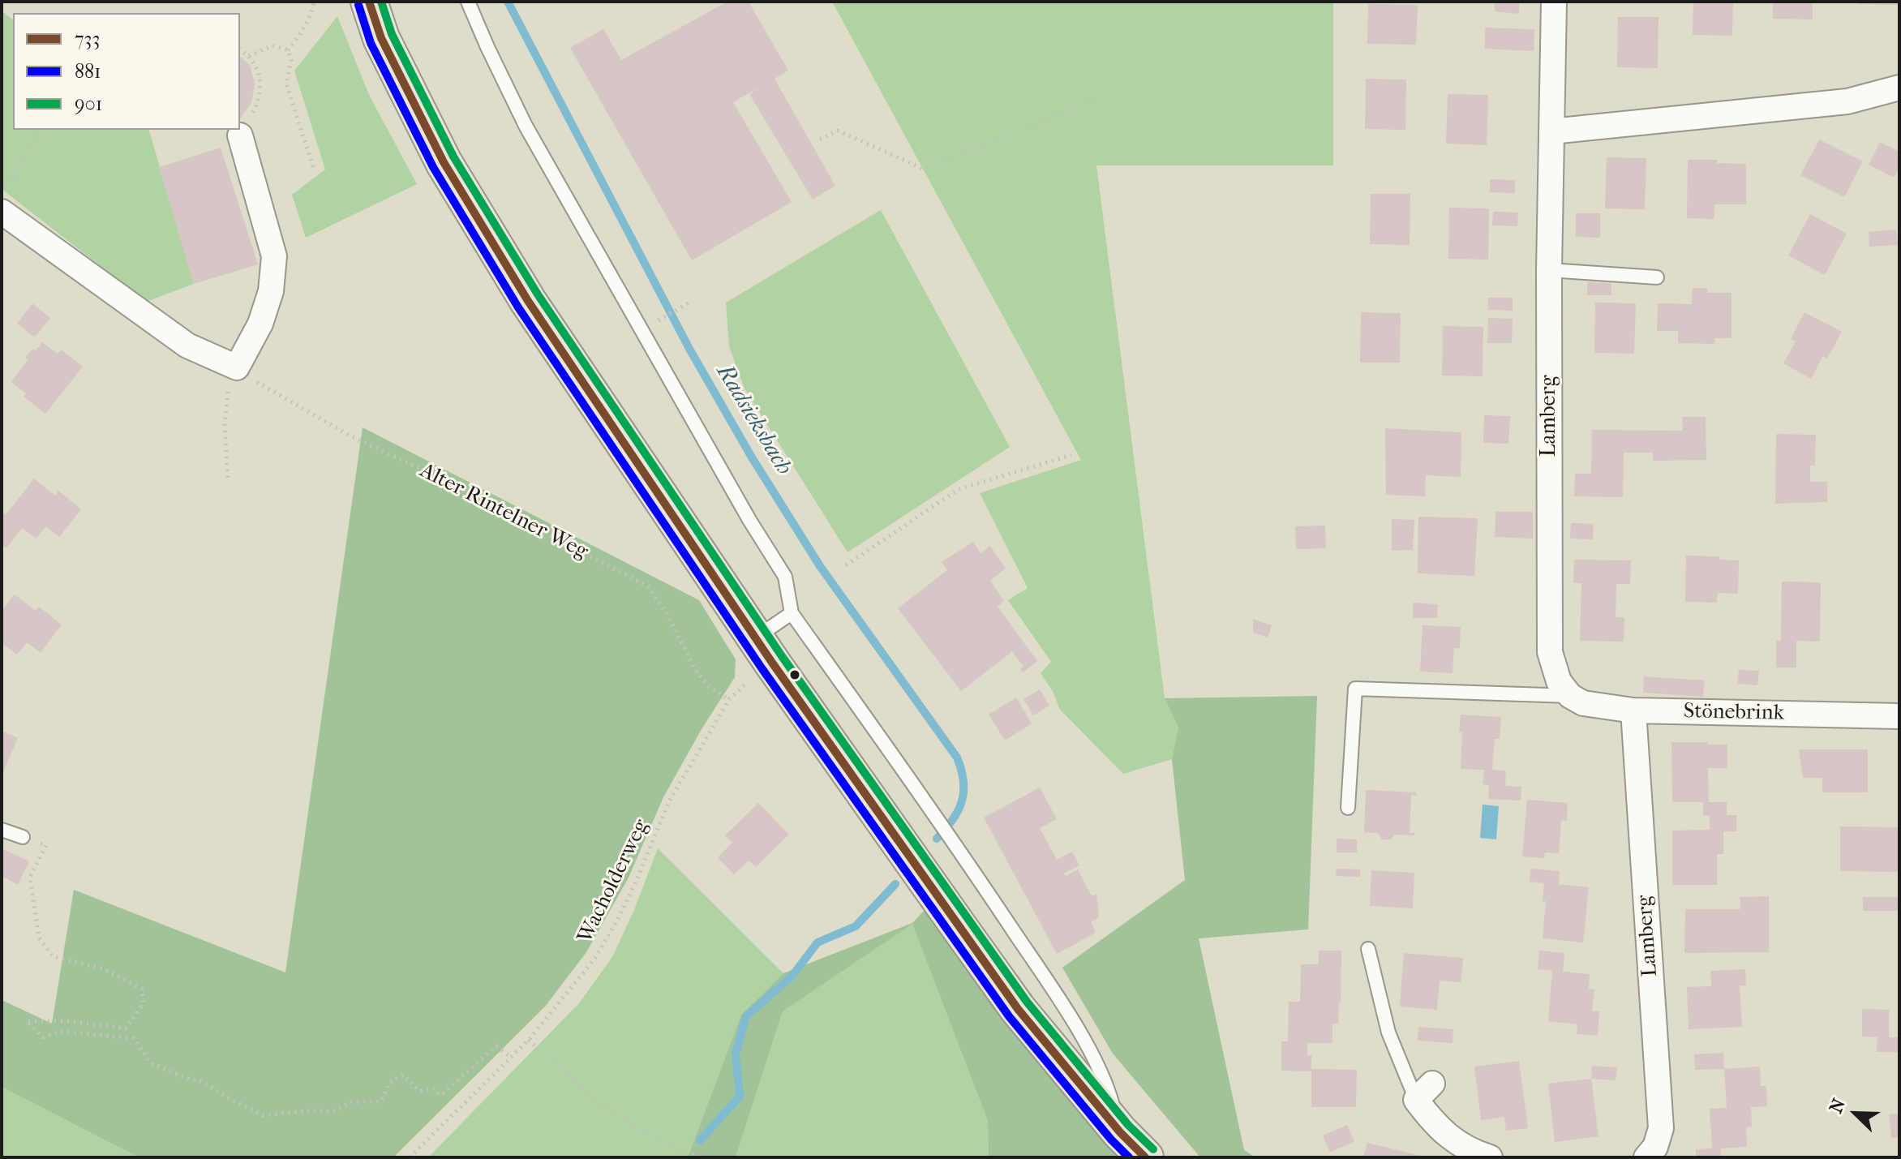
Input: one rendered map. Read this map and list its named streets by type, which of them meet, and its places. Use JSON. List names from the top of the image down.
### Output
{
  "streets": {
    "street": ["Lamberg", "Stönebrink"],
    "path": ["Alter Rintelner Weg", "Wacholderweg"]
  },
  "crossings": [
    ["Lamberg", "Stönebrink"],
    ["Alter Rintelner Weg", "Wacholderweg"]
  ],
  "water": ["Radsieksbach"],
  "lines": ["transit line 733", "transit line 901", "transit line 881"],
  "legend": ["733", "881", "901"],
  "north": "top left"
}
